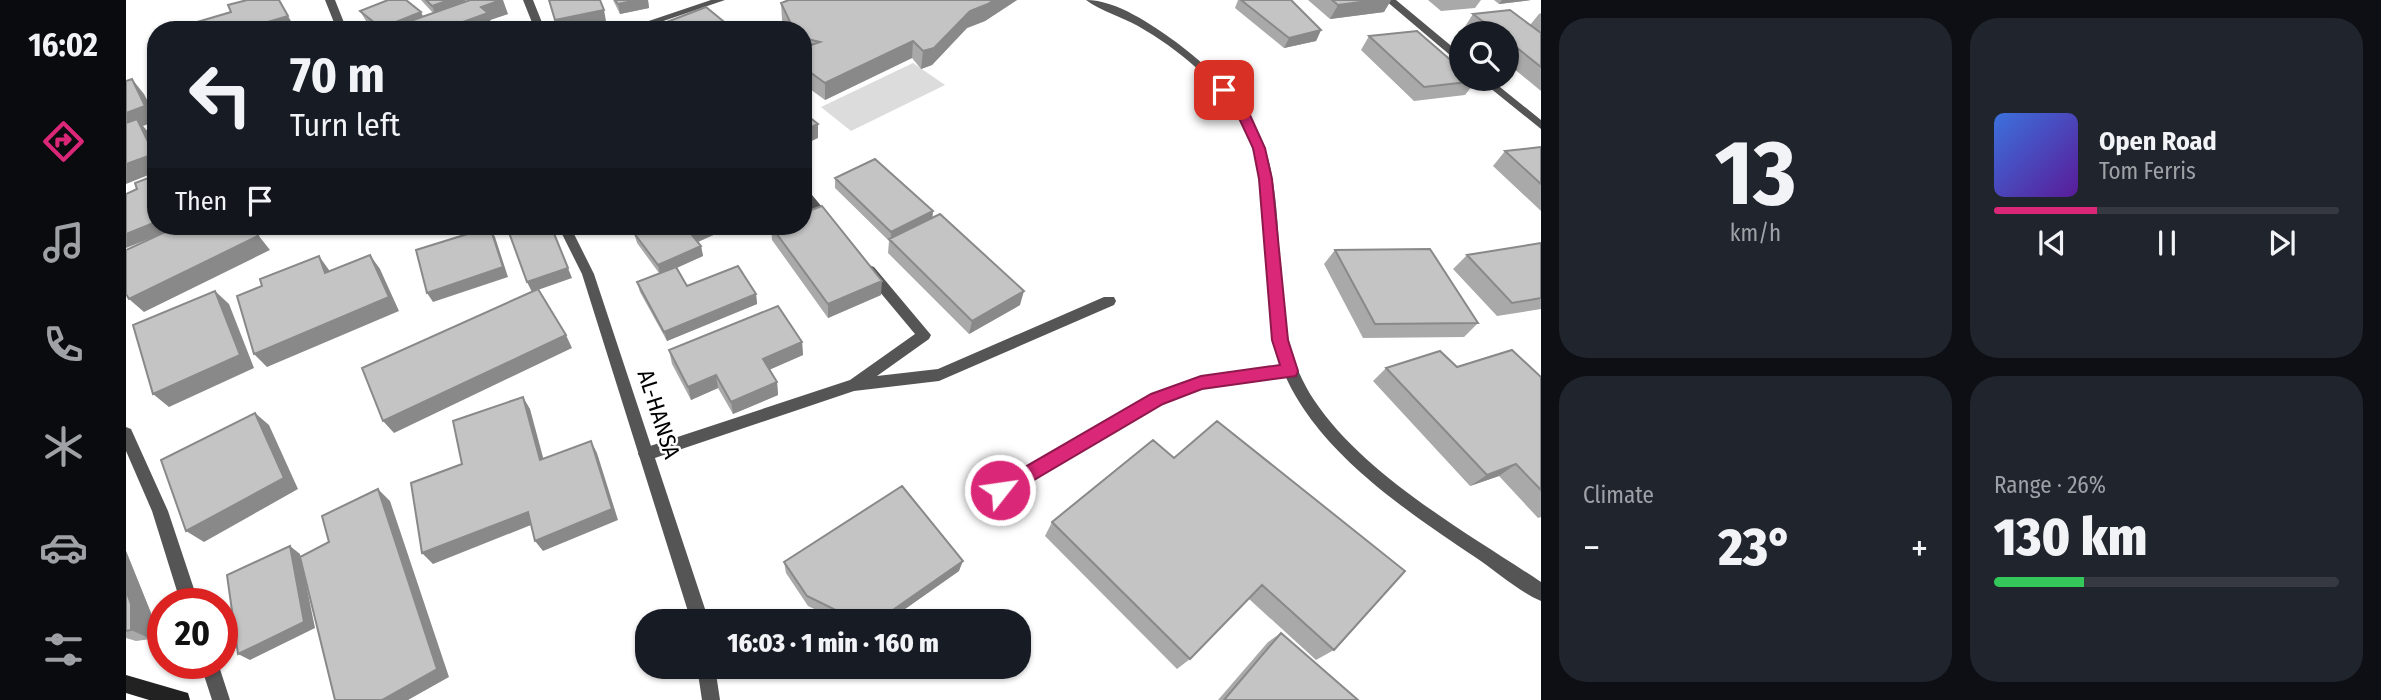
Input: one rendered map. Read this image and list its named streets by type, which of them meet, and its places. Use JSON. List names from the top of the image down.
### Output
{
  "streets": {
    "street": ["AL-HANSA"]
  },
  "page": {
    "tabs": "16:02",
    "tile": [
      ["13", "km/h"],
      "Climate",
      ["Range · 26%", "130 km"]
    ],
    "turn": ["70 m", "Turn left"],
    "song": ["Open Road", "Tom Ferris"],
    "then": "Then",
    "heat": ["−", "23°", "+"],
    "limit": "20",
    "trip": "16:03 · 1 min · 160 m"
  }
}
